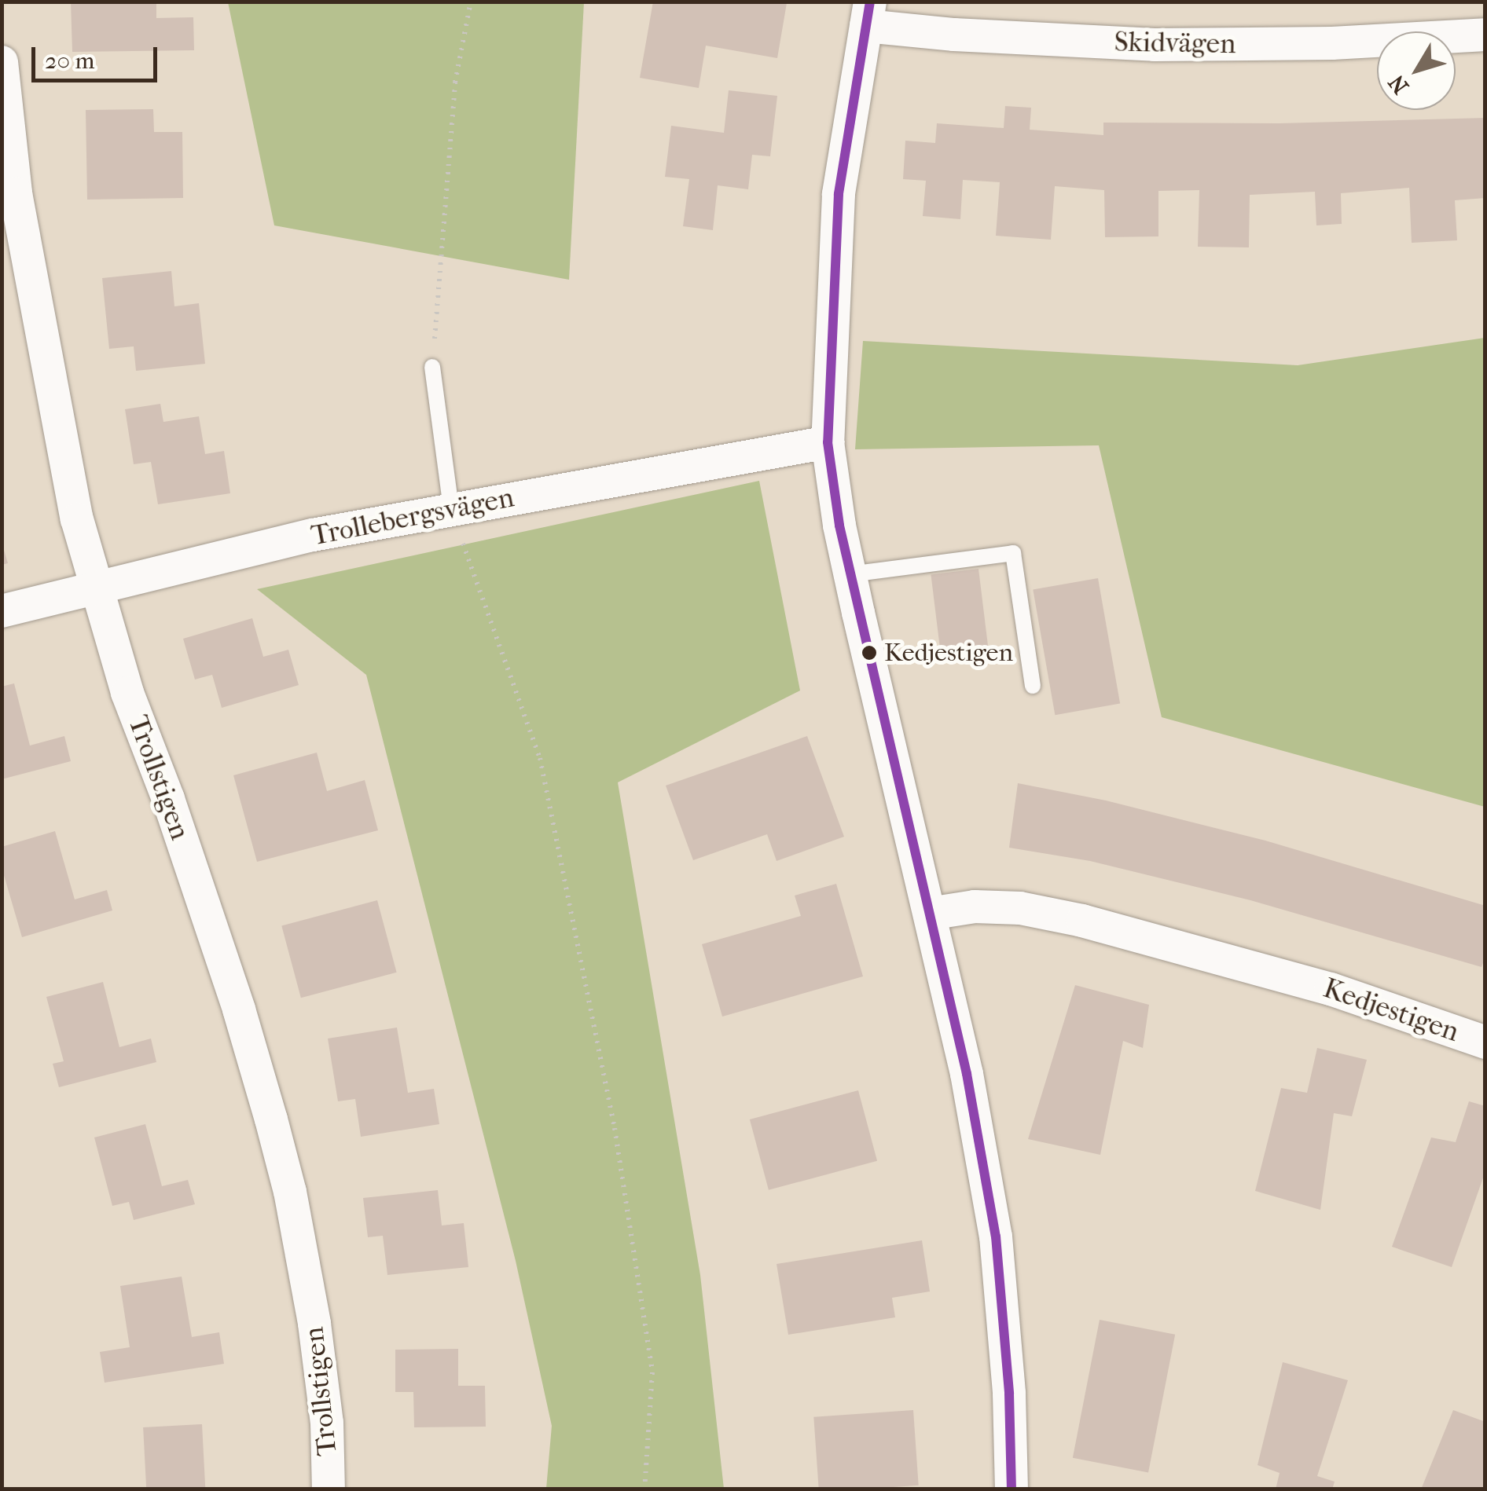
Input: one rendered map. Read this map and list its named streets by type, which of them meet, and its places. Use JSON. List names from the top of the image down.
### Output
{
  "streets": {
    "street": [
      "Skidvägen",
      "Trollebergsvägen",
      "Trollstigen",
      "Kedjestigen"
    ]
  },
  "crossings": [
    ["Trollebergsvägen", "Trollstigen"]
  ],
  "places": ["Kedjestigen"],
  "scale_bar": "20 m",
  "north": "bottom left"
}
